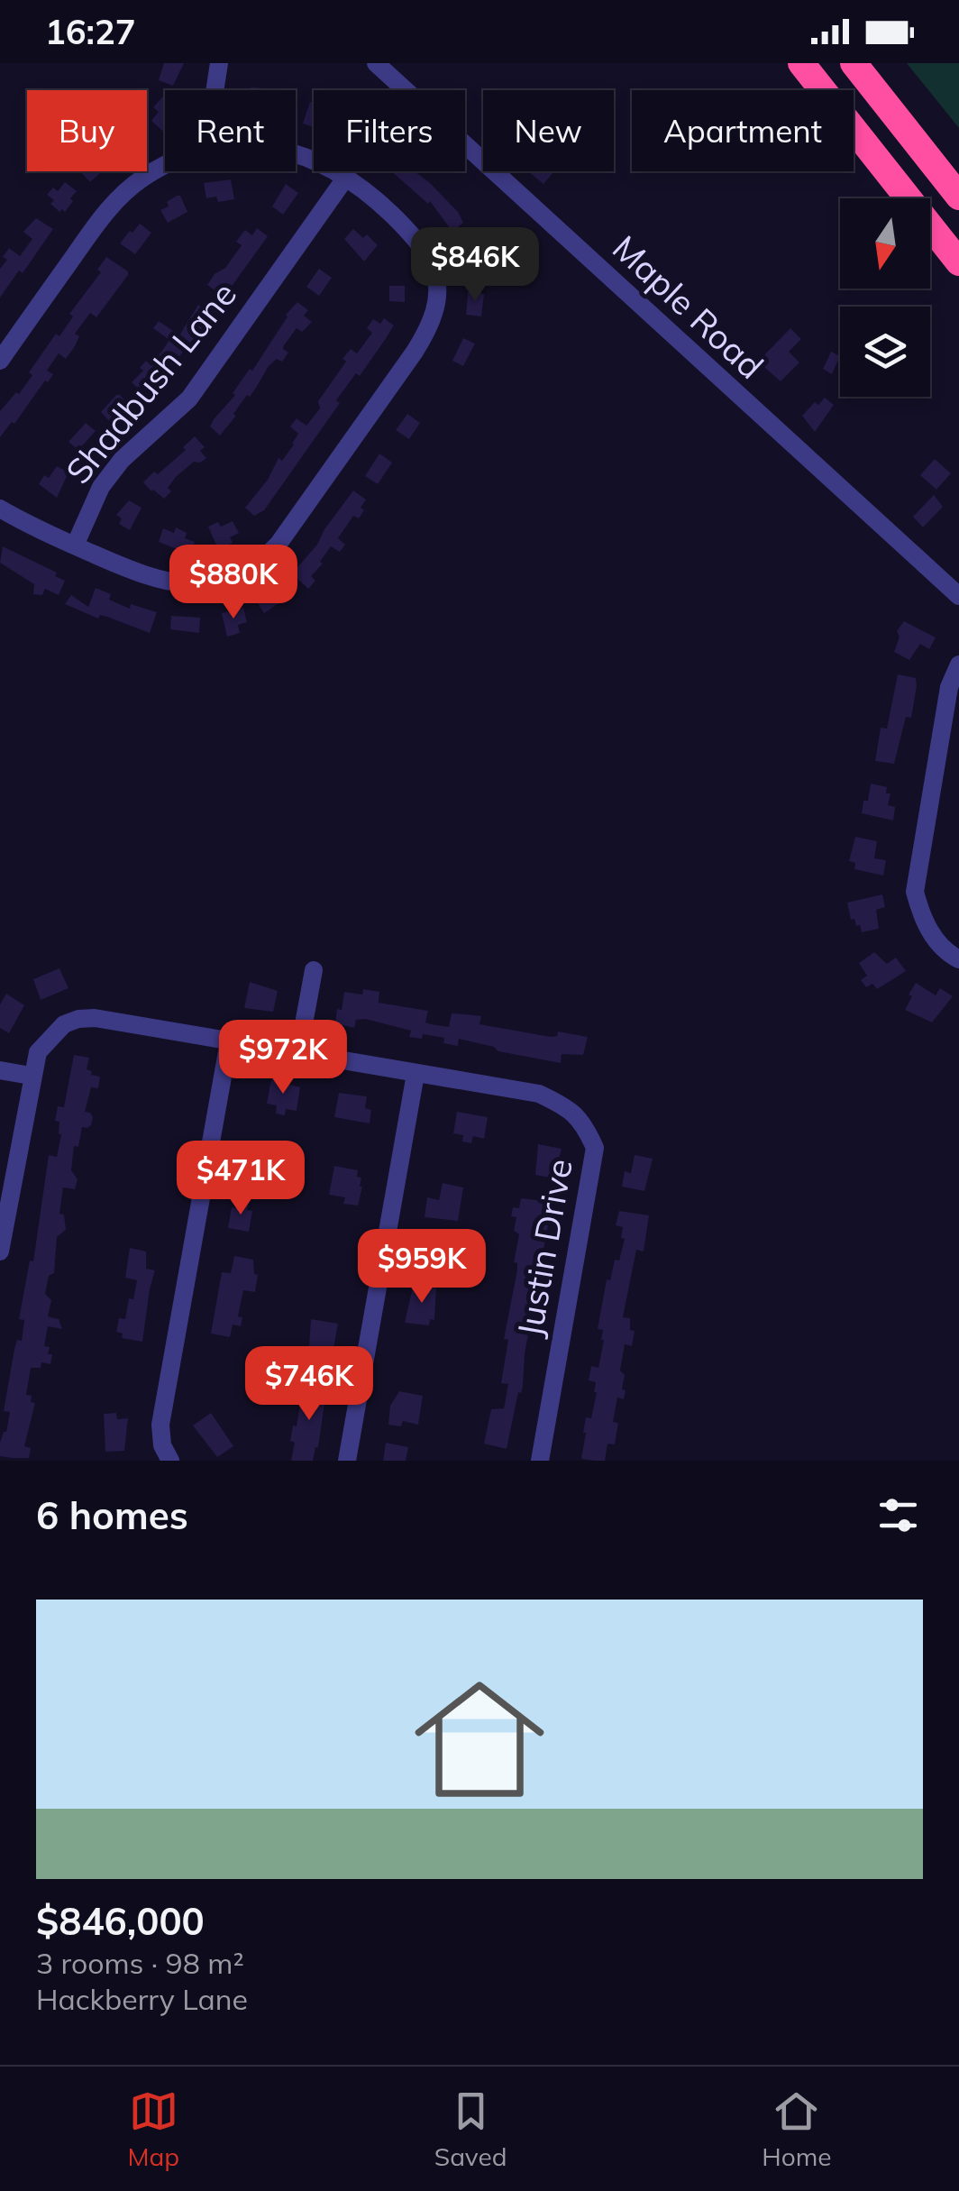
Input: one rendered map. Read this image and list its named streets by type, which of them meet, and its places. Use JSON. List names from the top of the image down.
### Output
{
  "streets": {
    "street": ["Maple Road", "Shadbush Lane", "Justin Drive"]
  },
  "north": "bottom",
  "page": {
    "status": "16:27",
    "chip": [
      "Buy",
      "Rent",
      "Filters",
      "New",
      "Apartment"
    ],
    "price": [
      "$846K",
      "$880K",
      "$972K",
      "$471K",
      "$959K",
      "$746K"
    ],
    "heading": "6 homes",
    "list": [
      {
        "name": "$846,000",
        "note": "3 rooms · 98 m² · Hackberry Lane"
      }
    ],
    "tabs": ["Map", "Saved", "Home"]
  }
}
